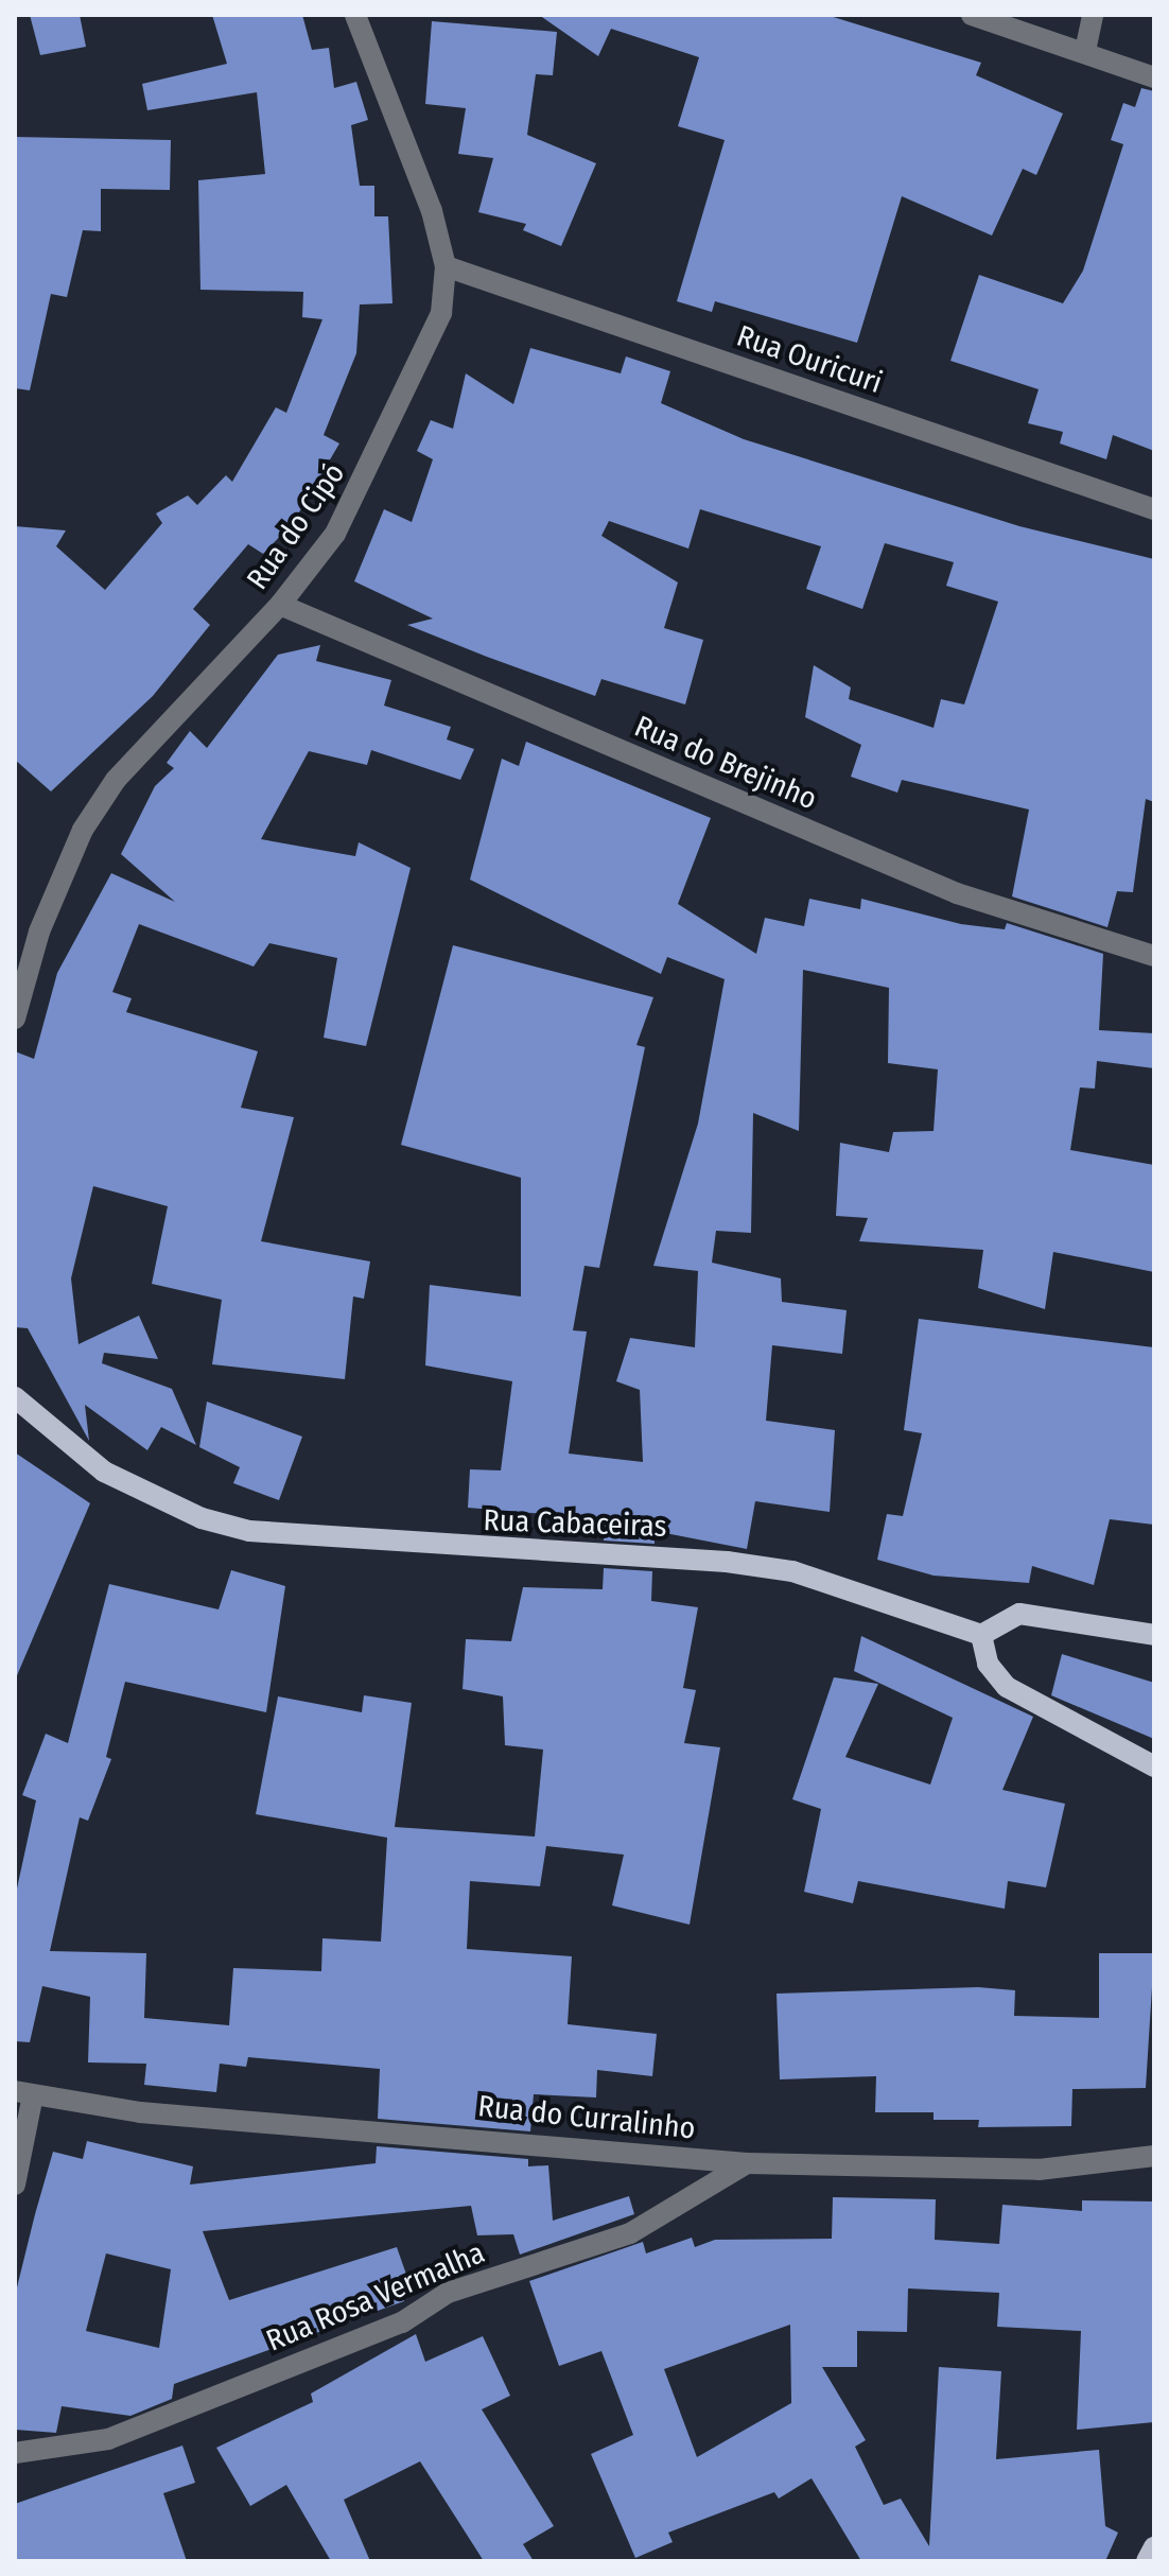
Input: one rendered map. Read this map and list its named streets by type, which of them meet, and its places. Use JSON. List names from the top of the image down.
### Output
{
  "streets": {
    "main road": ["Rua Cabaceiras"],
    "street": [
      "Rua Ouricuri",
      "Rua do Cipó",
      "Rua do Brejinho",
      "Rua do Curralinho",
      "Rua Rosa Vermalha"
    ]
  },
  "crossings": [
    ["Rua Ouricuri", "Rua do Cipó"],
    ["Rua do Cipó", "Rua do Brejinho"],
    ["Rua do Curralinho", "Rua Rosa Vermalha"]
  ]
}
